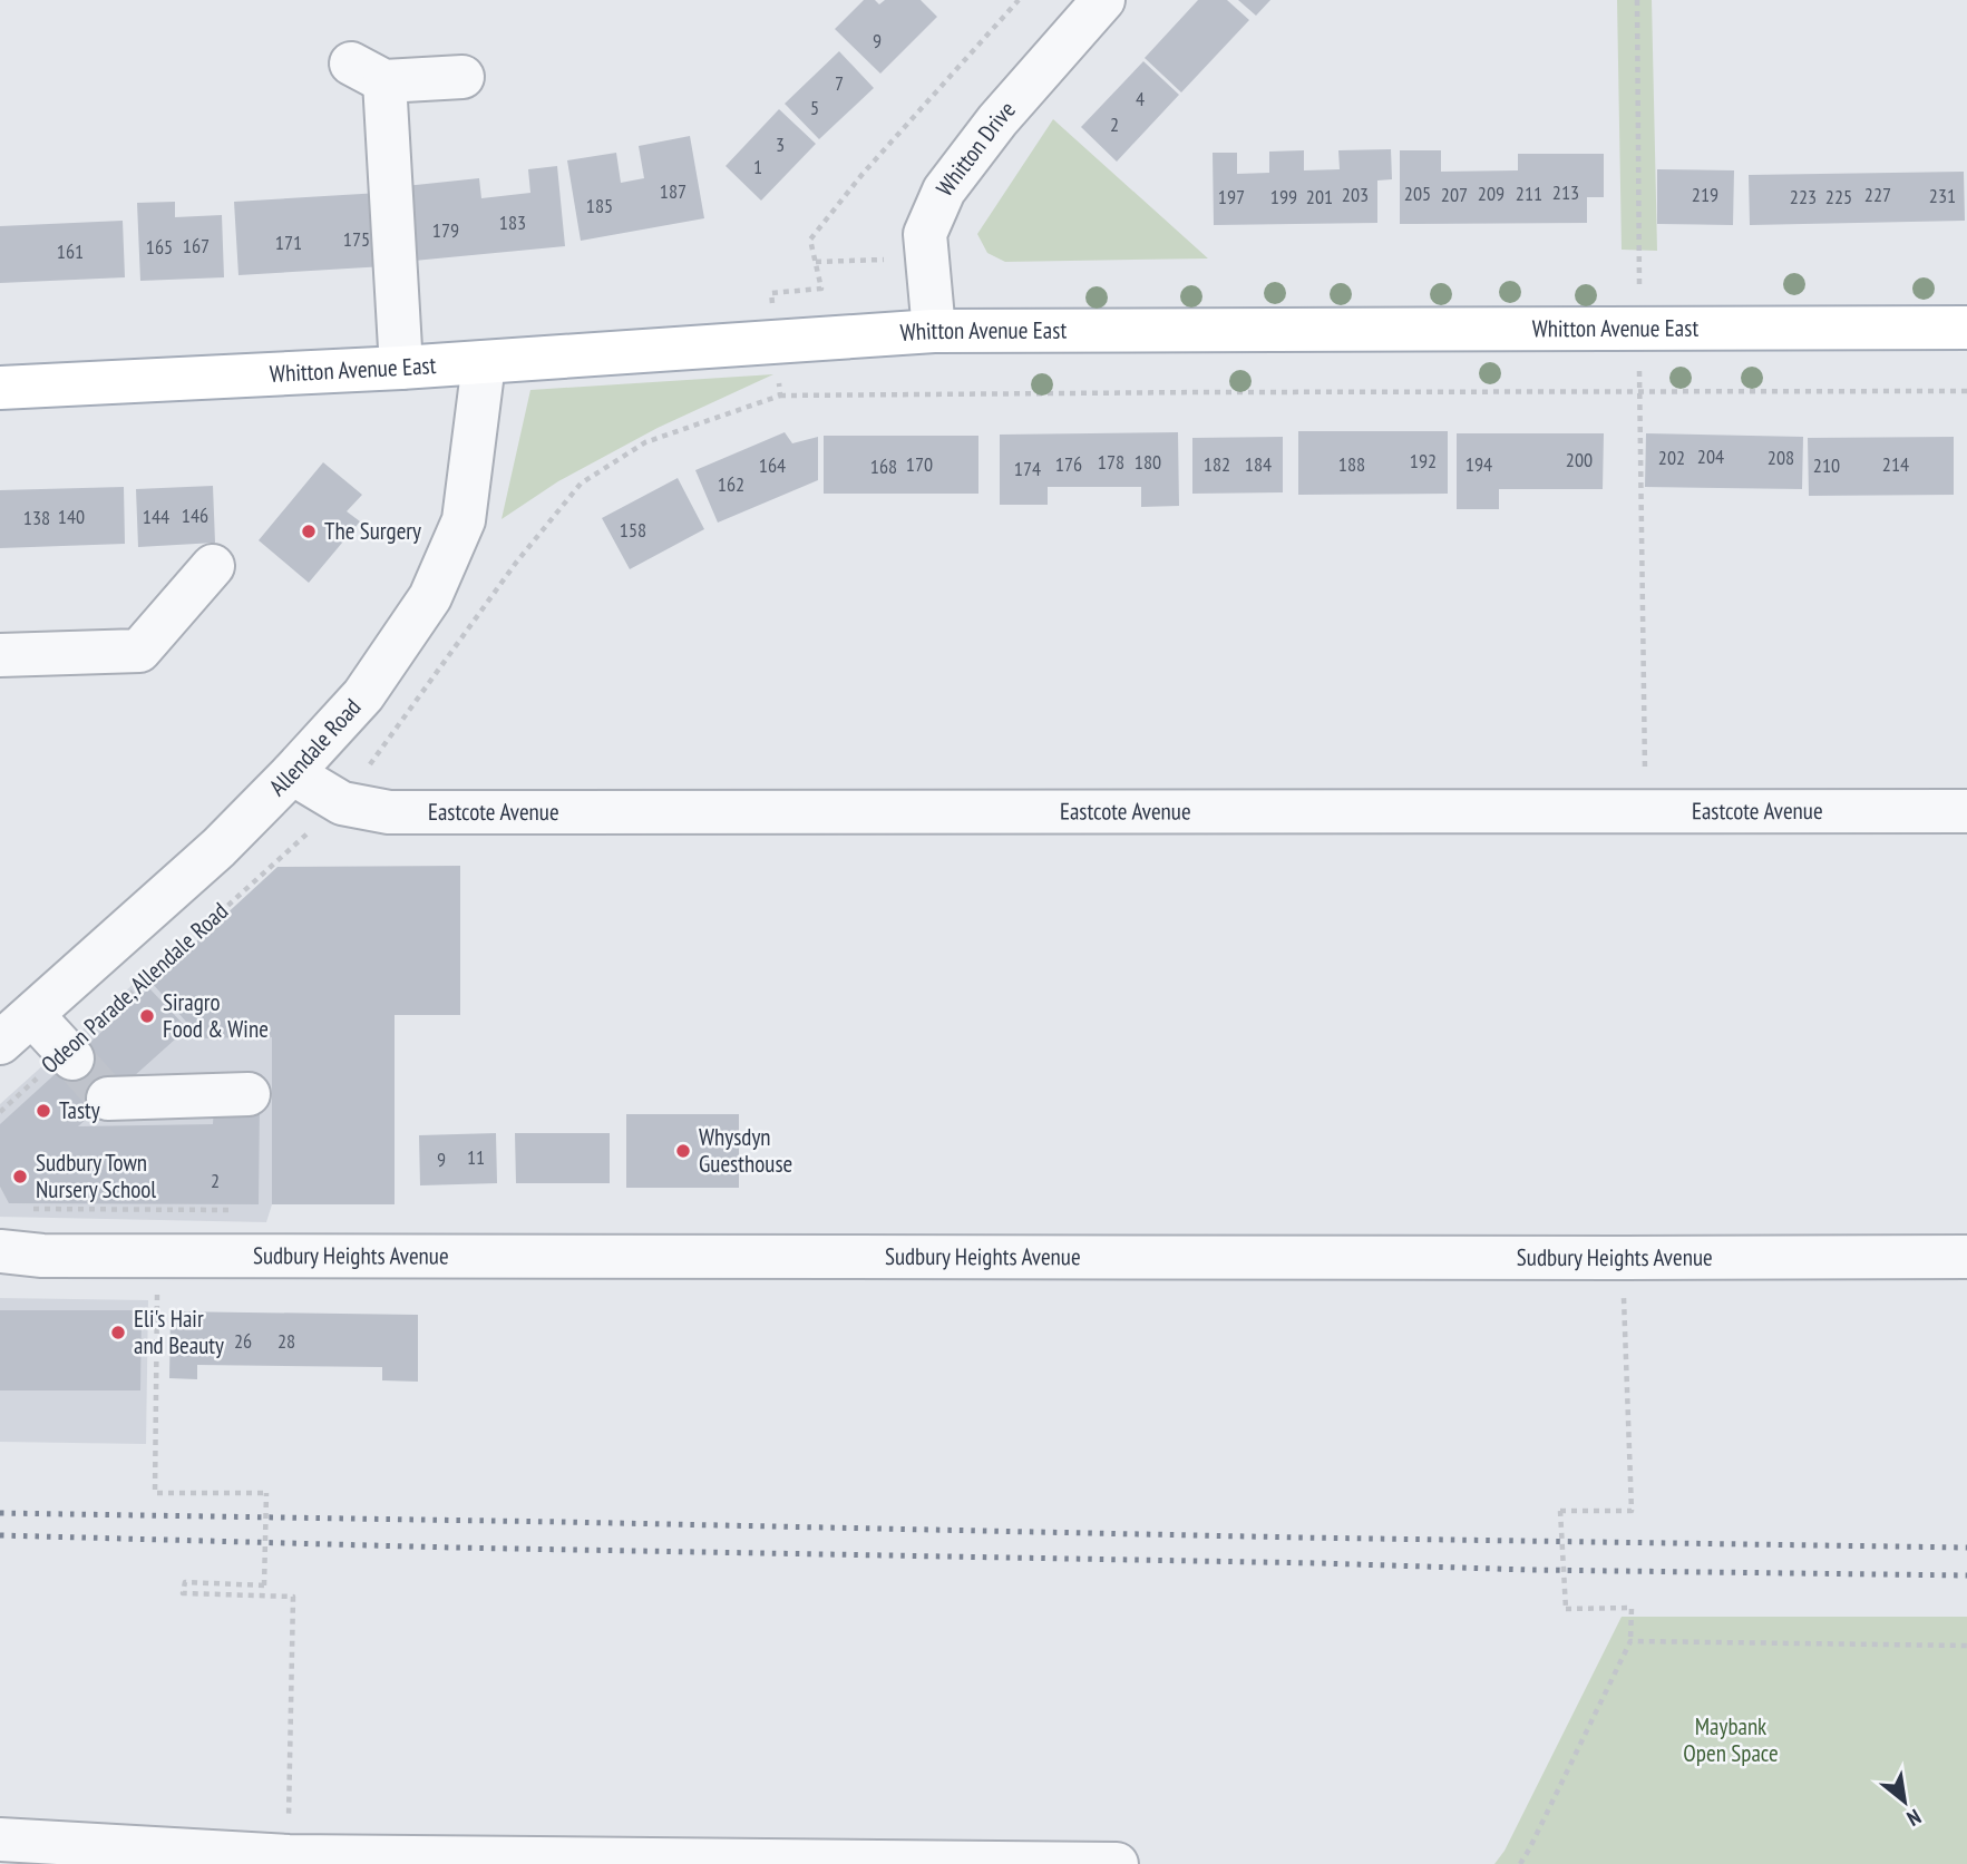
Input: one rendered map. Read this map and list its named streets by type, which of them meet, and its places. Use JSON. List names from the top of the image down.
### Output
{
  "streets": {
    "main road": ["Whitton Avenue East"],
    "street": [
      "Whitton Drive",
      "Allendale Road",
      "Eastcote Avenue",
      "Sudbury Heights Avenue"
    ],
    "path": ["Odeon Parade, Allendale Road"]
  },
  "crossings": [
    ["Whitton Drive", "Whitton Avenue East"],
    ["Whitton Avenue East", "Allendale Road"],
    ["Allendale Road", "Eastcote Avenue"]
  ],
  "parks": ["Maybank Open Space"],
  "places": [
    "The Surgery",
    "Siragro Food & Wine",
    "Tasty",
    "Whysdyn Guesthouse",
    "Sudbury Town Nursery School",
    "Eli's Hair and Beauty"
  ],
  "house_numbers": [
    "9",
    "7",
    "4",
    "5",
    "2",
    "3",
    "1",
    "187",
    "213",
    "205",
    "209",
    "211",
    "203",
    "207",
    "219",
    "227",
    "231",
    "197",
    "199",
    "201",
    "223",
    "225",
    "185",
    "183",
    "179",
    "175",
    "171",
    "167",
    "165",
    "161",
    "204",
    "202",
    "208",
    "200",
    "192",
    "178",
    "180",
    "170",
    "176",
    "182",
    "184",
    "188",
    "194",
    "214",
    "164",
    "210",
    "168",
    "174",
    "162",
    "146",
    "140",
    "144",
    "138",
    "158",
    "11",
    "9",
    "2",
    "26",
    "28"
  ],
  "north": "bottom right"
}
